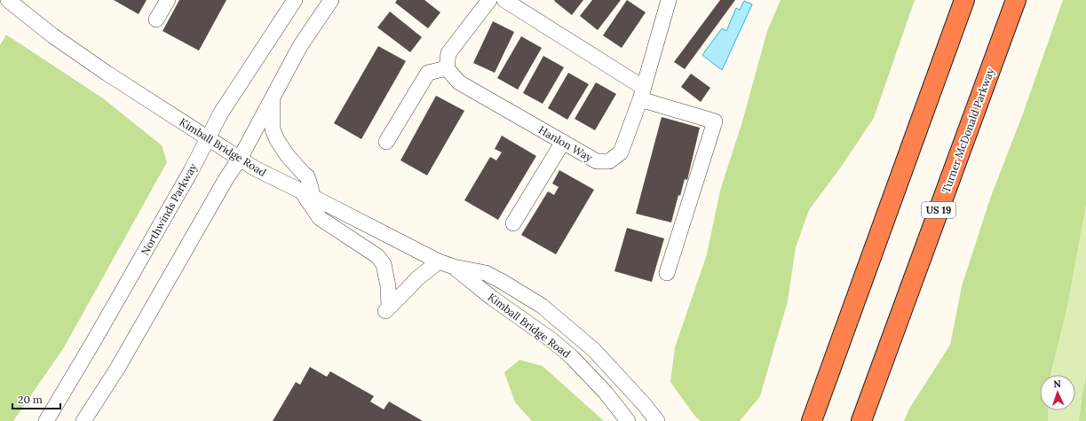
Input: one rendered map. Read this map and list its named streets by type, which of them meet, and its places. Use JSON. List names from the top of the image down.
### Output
{
  "streets": {
    "highway": ["Turner McDonald Parkway", "US 19"],
    "street": ["Hanlon Way", "Kimball Bridge Road", "Northwinds Parkway"]
  },
  "crossings": [
    ["Kimball Bridge Road", "Northwinds Parkway"]
  ],
  "scale_bar": "20 m",
  "north": "top"
}
